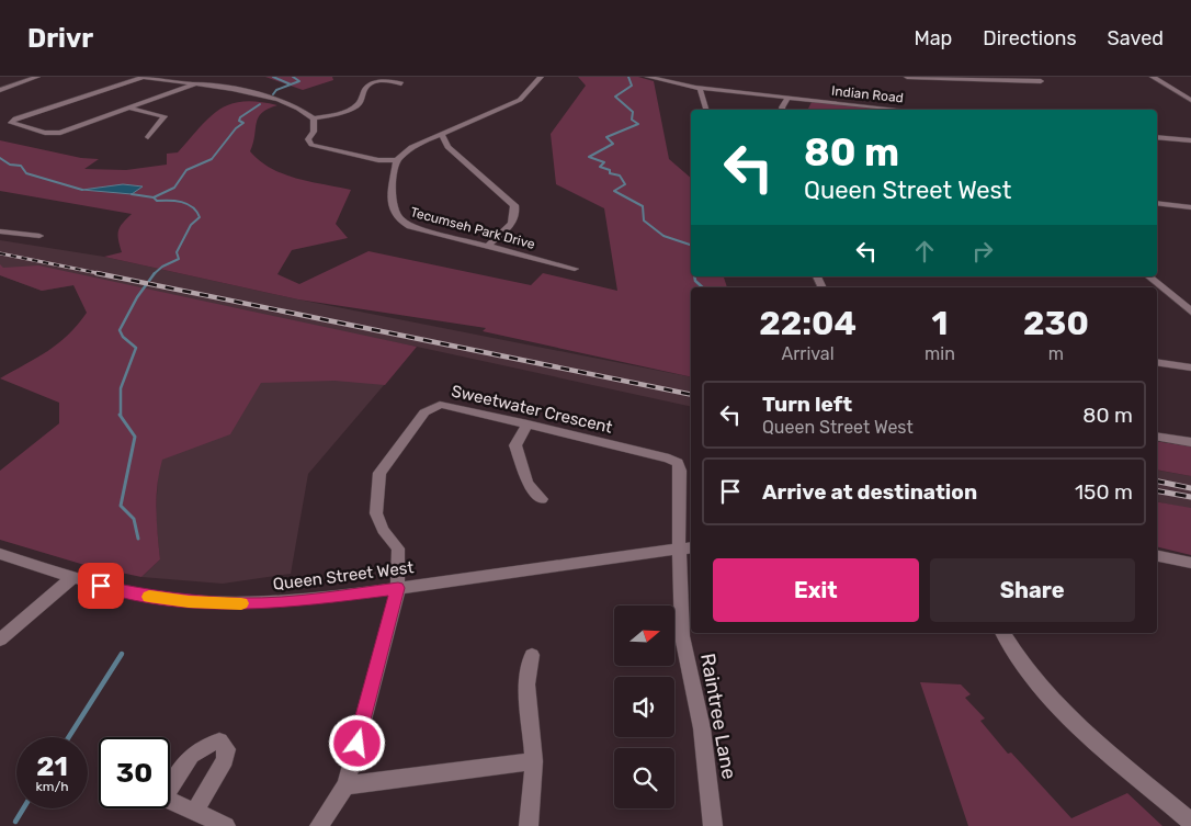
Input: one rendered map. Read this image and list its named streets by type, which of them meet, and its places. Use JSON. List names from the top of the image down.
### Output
{
  "streets": {
    "street": [
      "Indian Road",
      "Tecumseh Park Drive",
      "Sweetwater Crescent",
      "Queen Street West",
      "Raintree Lane"
    ]
  },
  "crossings": [
    ["Sweetwater Crescent", "Queen Street West"],
    ["Sweetwater Crescent", "Raintree Lane"],
    ["Queen Street West", "Raintree Lane"]
  ],
  "north": "right",
  "page": {
    "header": "Drivr",
    "nav": ["Map", "Directions", "Saved"],
    "turn": ["80 m", "Queen Street West"],
    "eta": [
      "22:04",
      "Arrival",
      "1",
      "min",
      "230",
      "m"
    ],
    "list": [
      {
        "name": "Turn left",
        "note": "Queen Street West",
        "value": "80 m"
      },
      {
        "name": "Arrive at destination",
        "value": "150 m"
      }
    ],
    "buttons": ["Exit", "Share"],
    "speed": "21 km/h",
    "limit": "30"
  }
}
